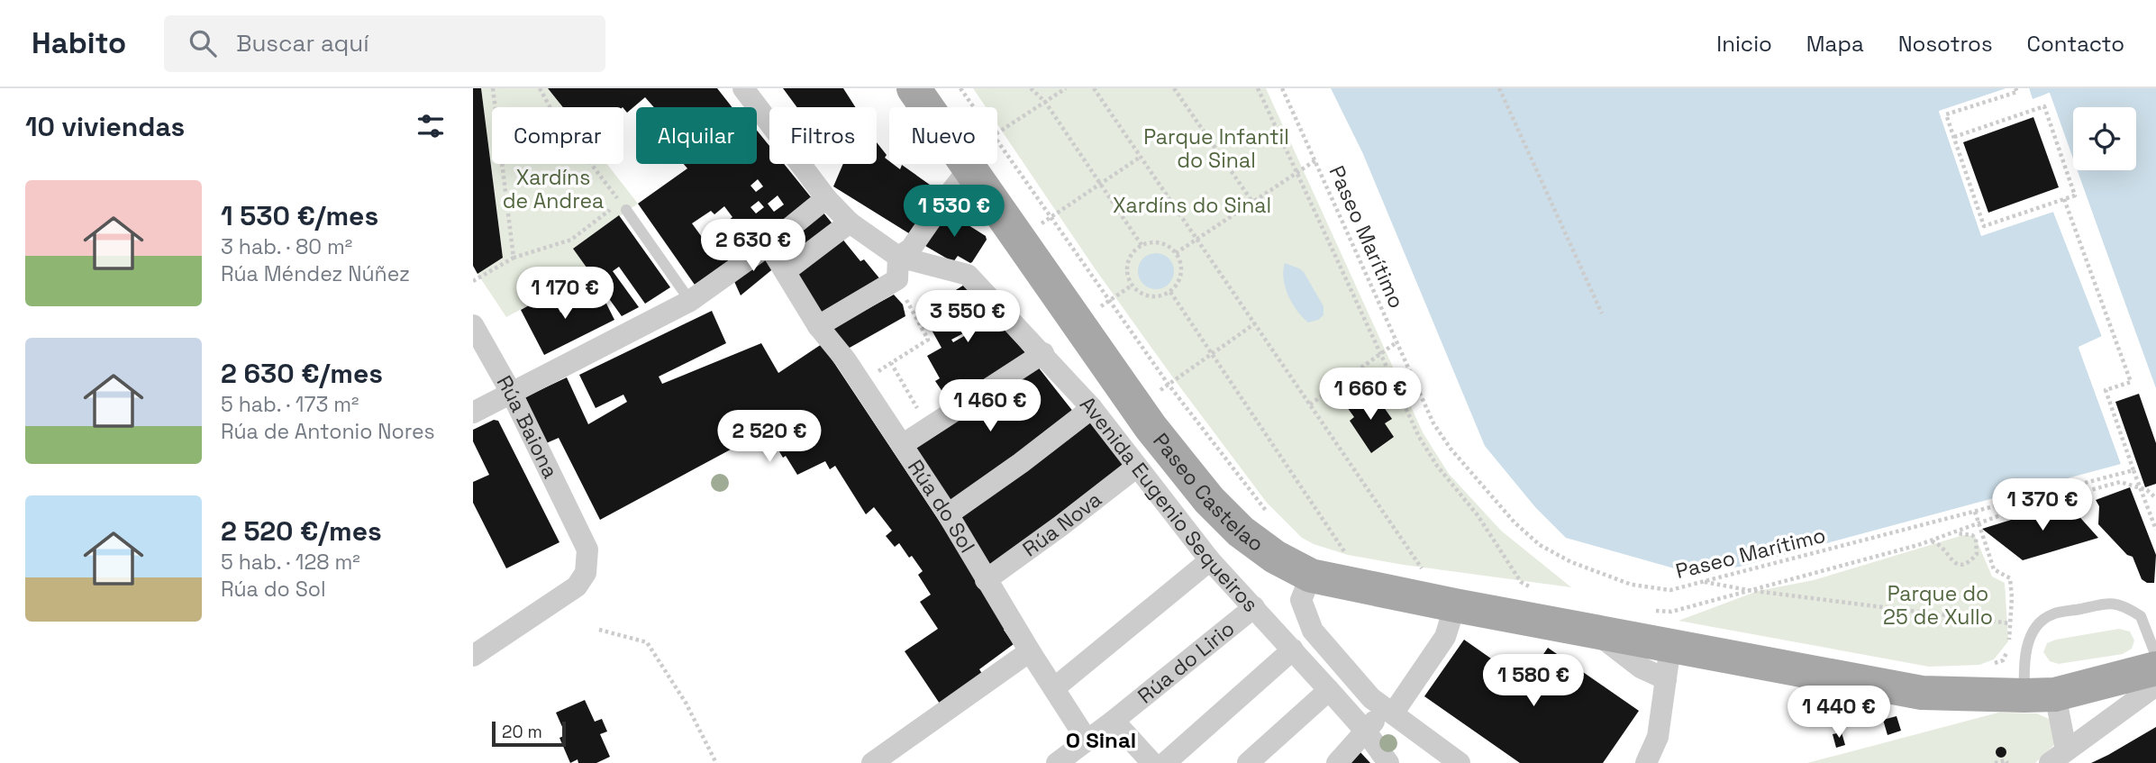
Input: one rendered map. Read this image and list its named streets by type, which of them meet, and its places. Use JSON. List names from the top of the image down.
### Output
{
  "streets": {
    "main road": ["Paseo Castelao"],
    "street": [
      "Rúa Baiona",
      "Avenida Eugenio Sequeiros",
      "Rúa do Sol",
      "Rúa Nova",
      "Rúa do Lirio"
    ],
    "path": ["Paseo Marítimo"]
  },
  "crossings": [
    ["Avenida Eugenio Sequeiros", "Rúa Nova"],
    ["Avenida Eugenio Sequeiros", "Rúa do Lirio"],
    ["Rúa do Sol", "Rúa Nova"],
    ["Rúa do Sol", "Rúa do Lirio"]
  ],
  "districts": ["O Sinal"],
  "parks": [
    "Parque Infantil do Sinal",
    "Xardíns de Andrea",
    "Xardíns do Sinal",
    "Parque do 25 de Xullo"
  ],
  "scale_bar": "20 m",
  "page": {
    "header": "Habito",
    "search": "Buscar aquí",
    "nav": [
      "Inicio",
      "Mapa",
      "Nosotros",
      "Contacto"
    ],
    "heading": "10 viviendas",
    "chip": [
      "Comprar",
      "Alquilar",
      "Filtros",
      "Nuevo"
    ],
    "list": [
      {
        "name": "1 530 €/mes",
        "note": "3 hab. · 80 m² · Rúa Méndez Núñez"
      },
      {
        "name": "2 630 €/mes",
        "note": "5 hab. · 173 m² · Rúa de Antonio Nores"
      },
      {
        "name": "2 520 €/mes",
        "note": "5 hab. · 128 m² · Rúa do Sol"
      }
    ],
    "price": [
      "1 530 €",
      "2 630 €",
      "1 170 €",
      "3 550 €",
      "1 660 €",
      "1 460 €",
      "2 520 €",
      "1 370 €",
      "1 580 €",
      "1 440 €"
    ],
    "scale": "20 m"
  }
}
